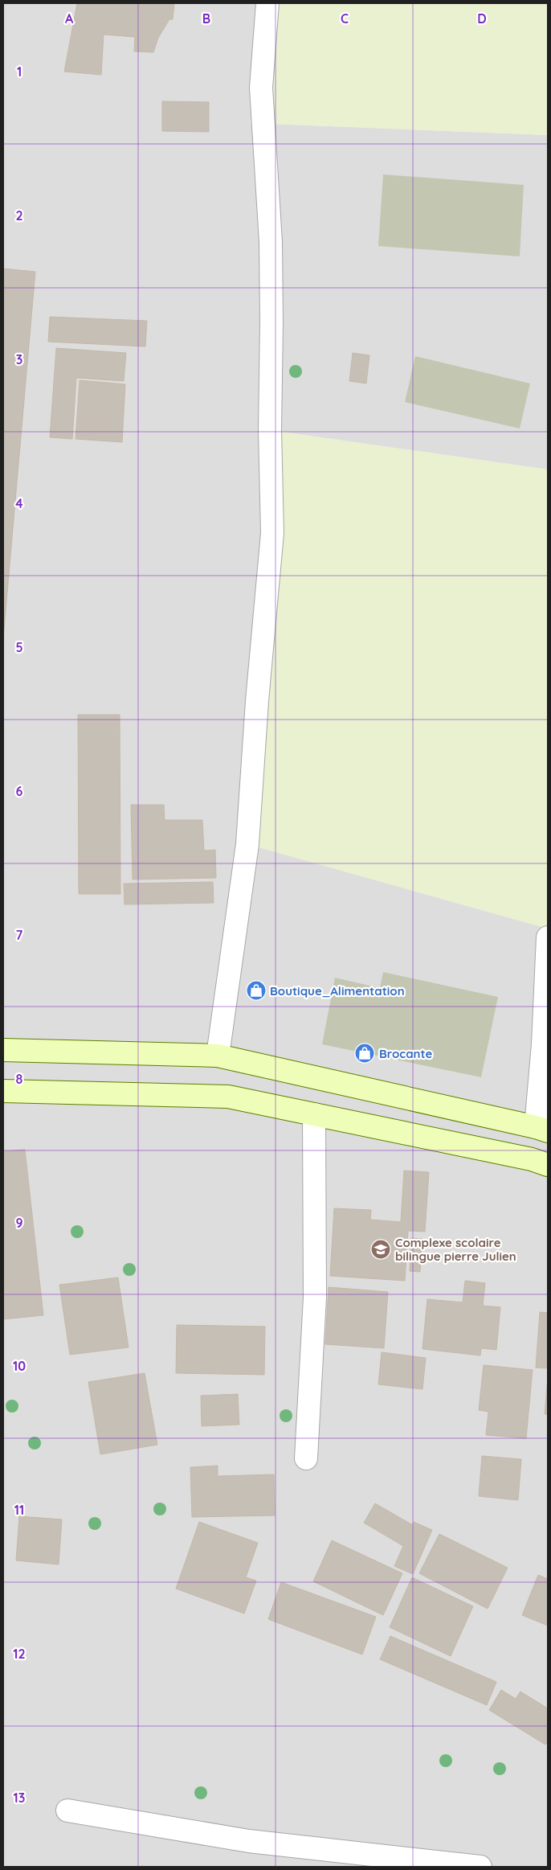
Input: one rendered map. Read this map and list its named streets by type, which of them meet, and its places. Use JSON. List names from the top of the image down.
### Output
{
  "places": {
    "shop": ["Boutique_Alimentation", "Brocante"],
    "school or university": ["Complexe scolaire bilingue pierre Julien"]
  },
  "grid": {
    "columns": [
      "A",
      "B",
      "C",
      "D"
    ],
    "rows": [
      "1",
      "2",
      "3",
      "4",
      "5",
      "6",
      "7",
      "8",
      "9",
      "10",
      "11",
      "12",
      "13"
    ]
  }
}
